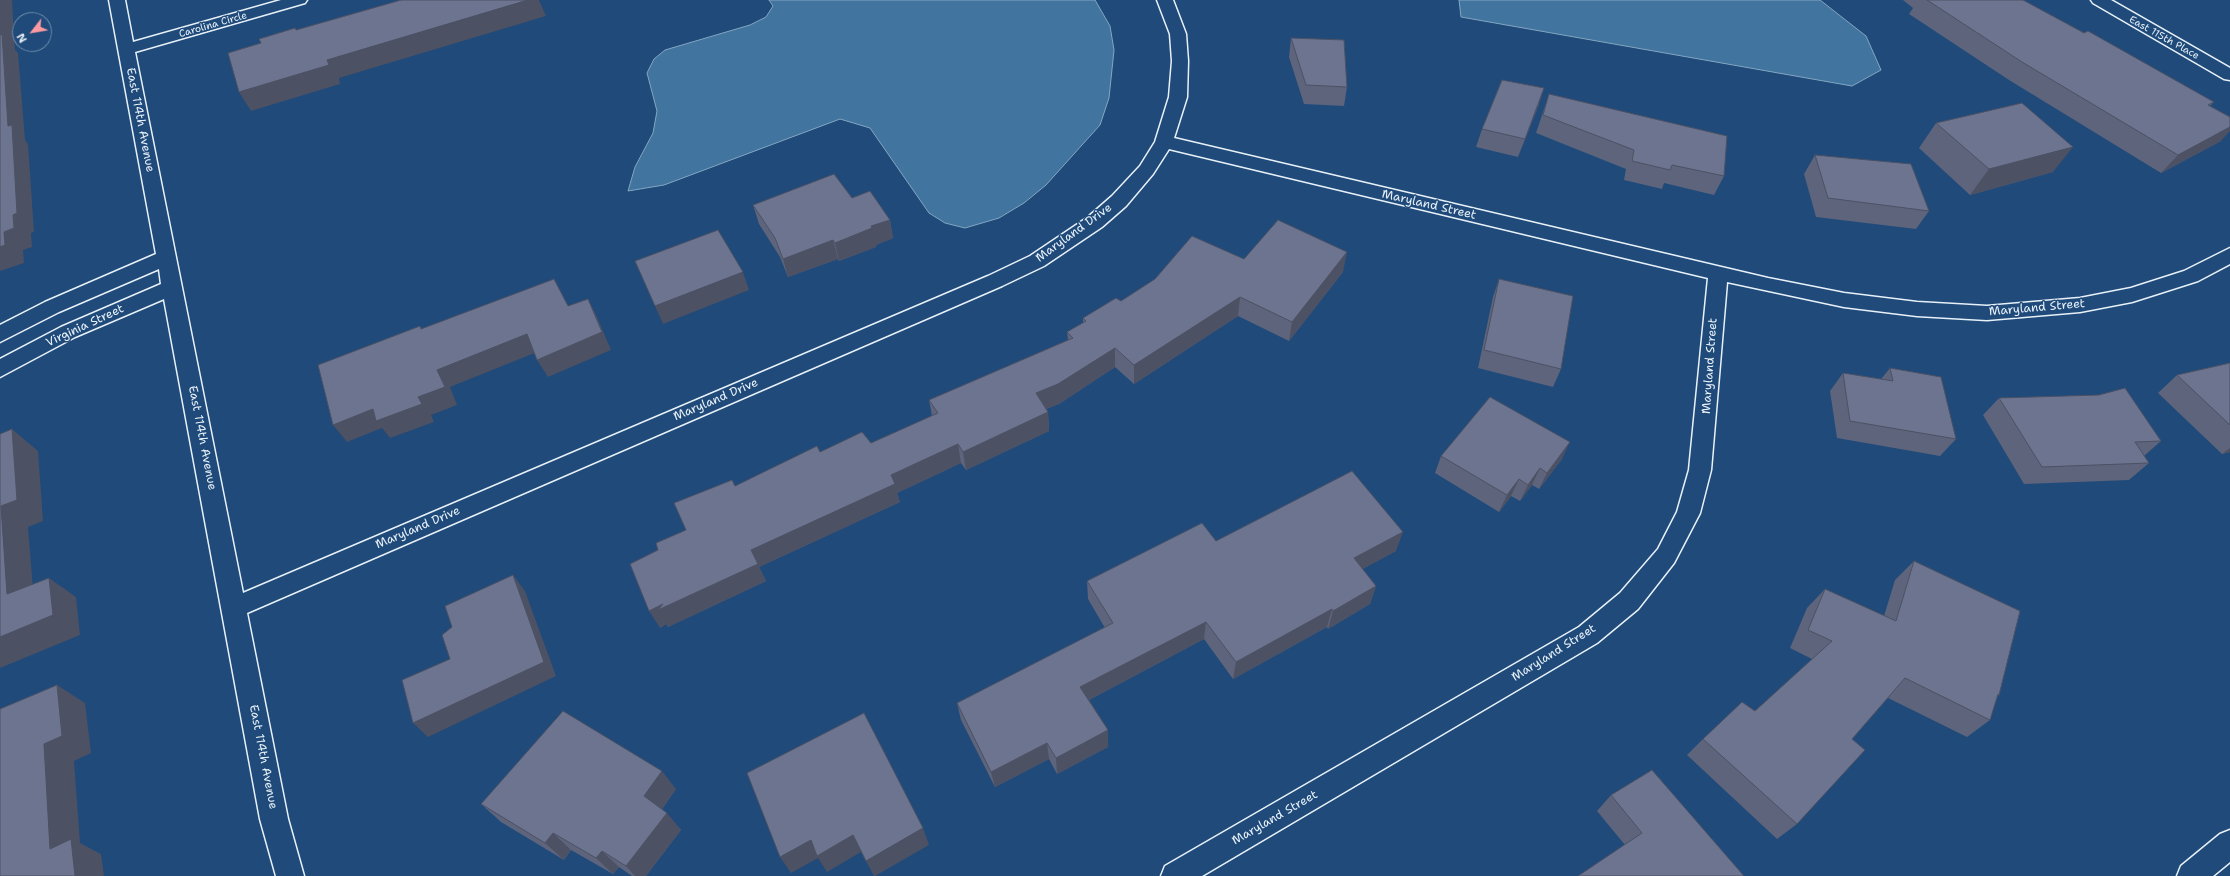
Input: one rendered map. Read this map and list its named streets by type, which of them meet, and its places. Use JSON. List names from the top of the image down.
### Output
{
  "streets": {
    "street": [
      "Carolina Circle",
      "East 115th Place",
      "East 114th Avenue",
      "Maryland Street",
      "Maryland Drive",
      "Virginia Street"
    ]
  },
  "crossings": [
    ["Carolina Circle", "East 114th Avenue"],
    ["East 114th Avenue", "Maryland Drive"],
    ["East 114th Avenue", "Virginia Street"],
    ["Maryland Street", "Maryland Drive"]
  ],
  "north": "bottom left"
}
